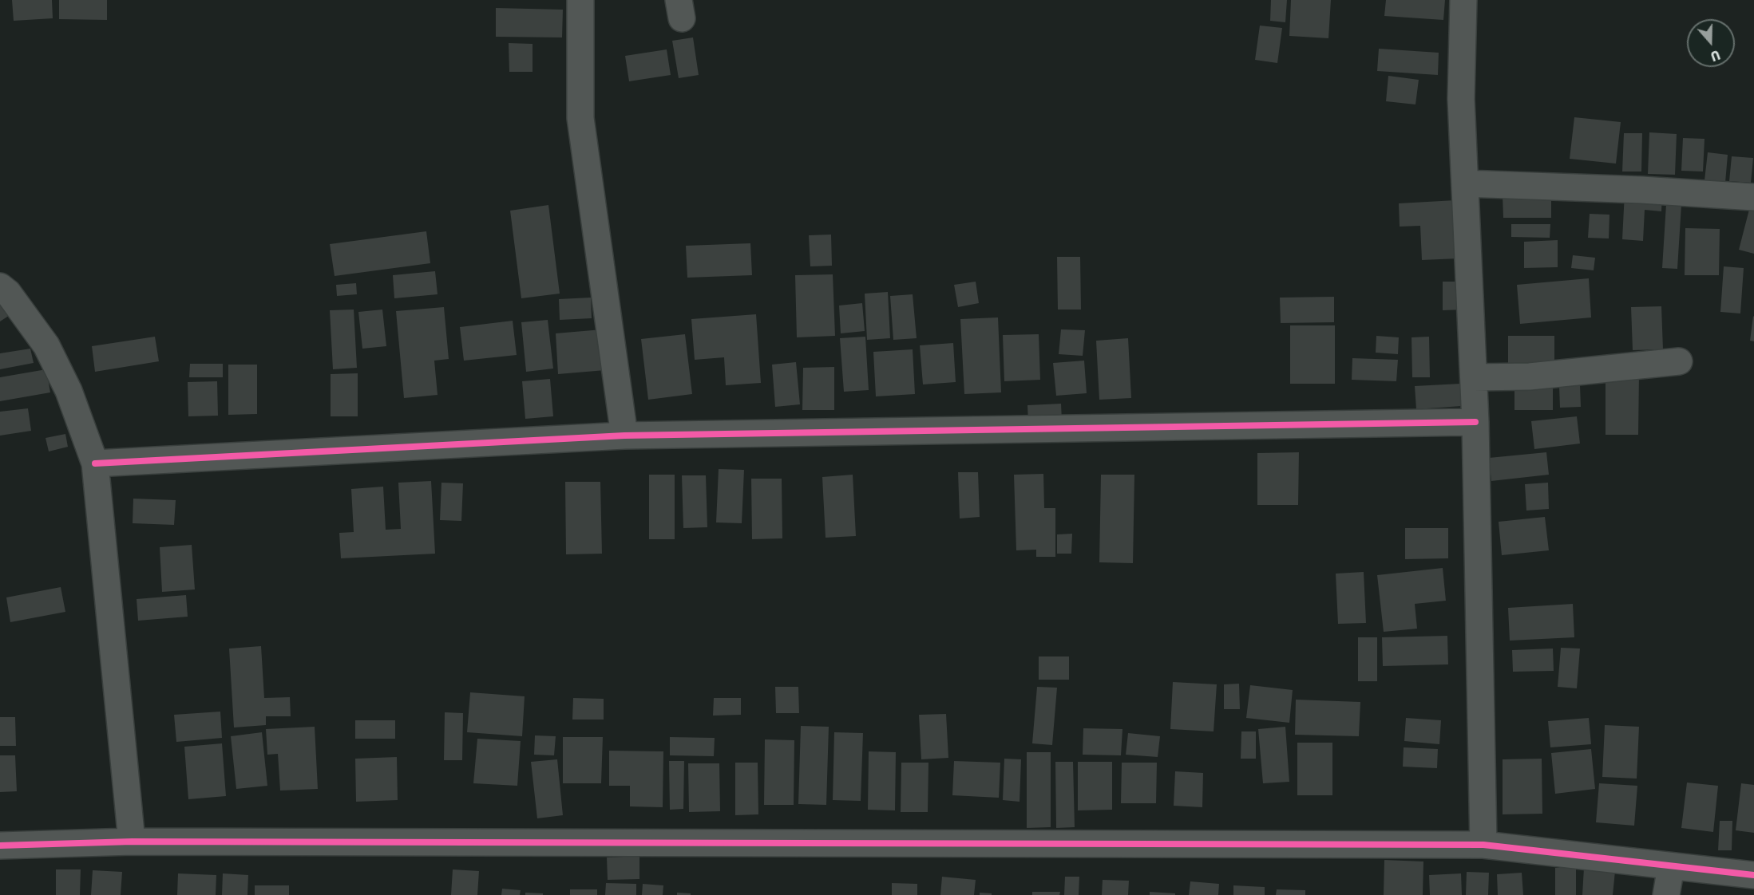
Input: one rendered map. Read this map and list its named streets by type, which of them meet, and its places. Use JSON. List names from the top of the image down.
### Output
{
  "north": "bottom"
}
